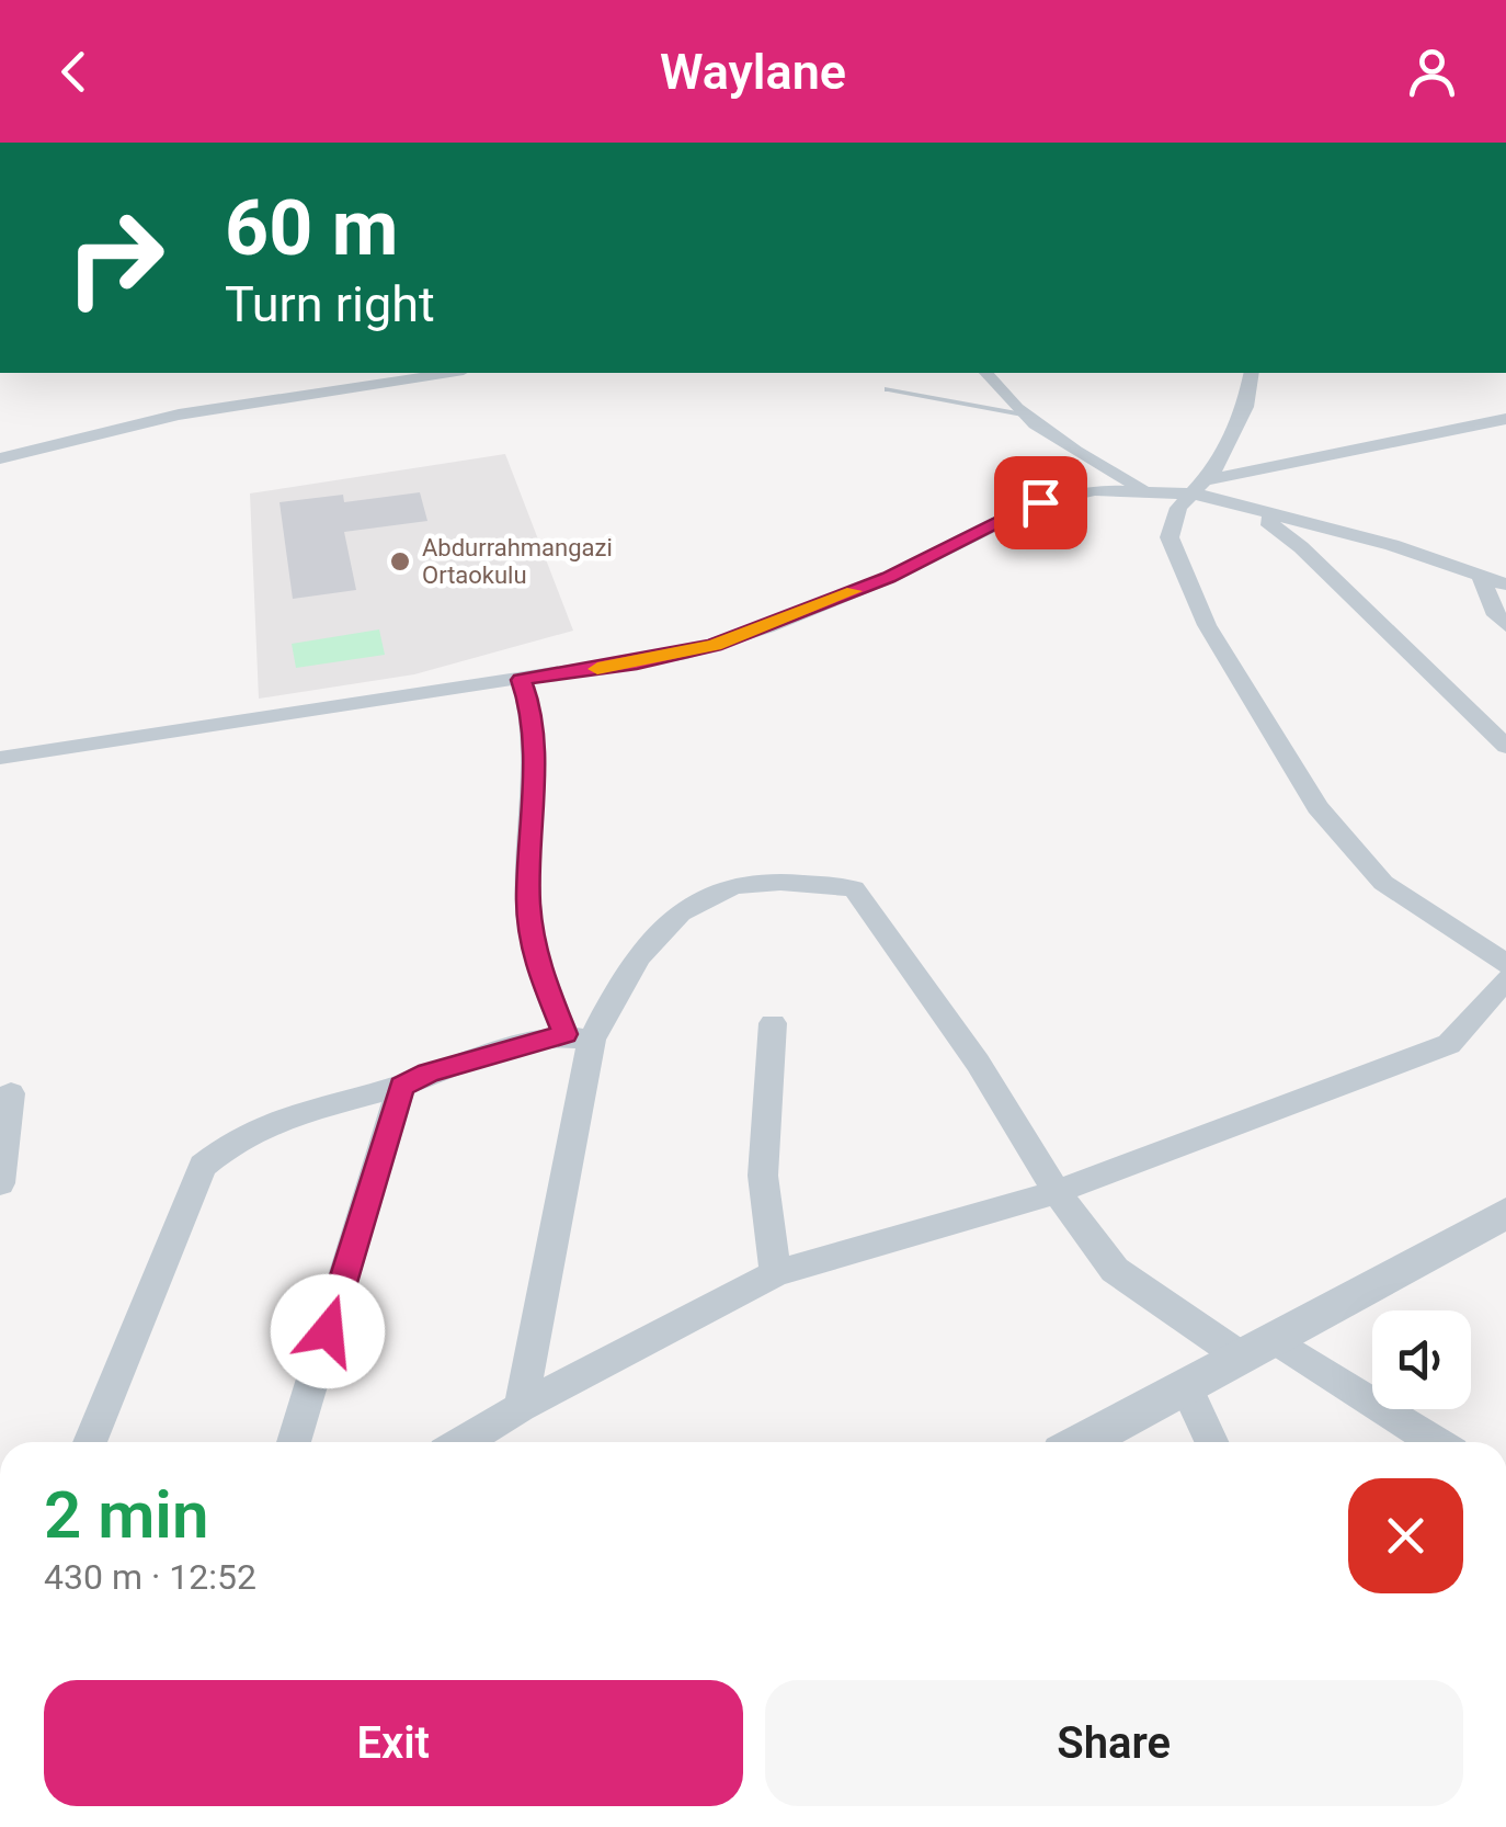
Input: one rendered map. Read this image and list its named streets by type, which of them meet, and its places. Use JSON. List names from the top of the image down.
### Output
{
  "places": ["Abdurrahmangazi Ortaokulu"],
  "page": {
    "header": "Waylane",
    "turn": ["60 m", "Turn right"],
    "heading": ["2 min", "430 m · 12:52"],
    "buttons": ["Exit", "Share"]
  }
}
